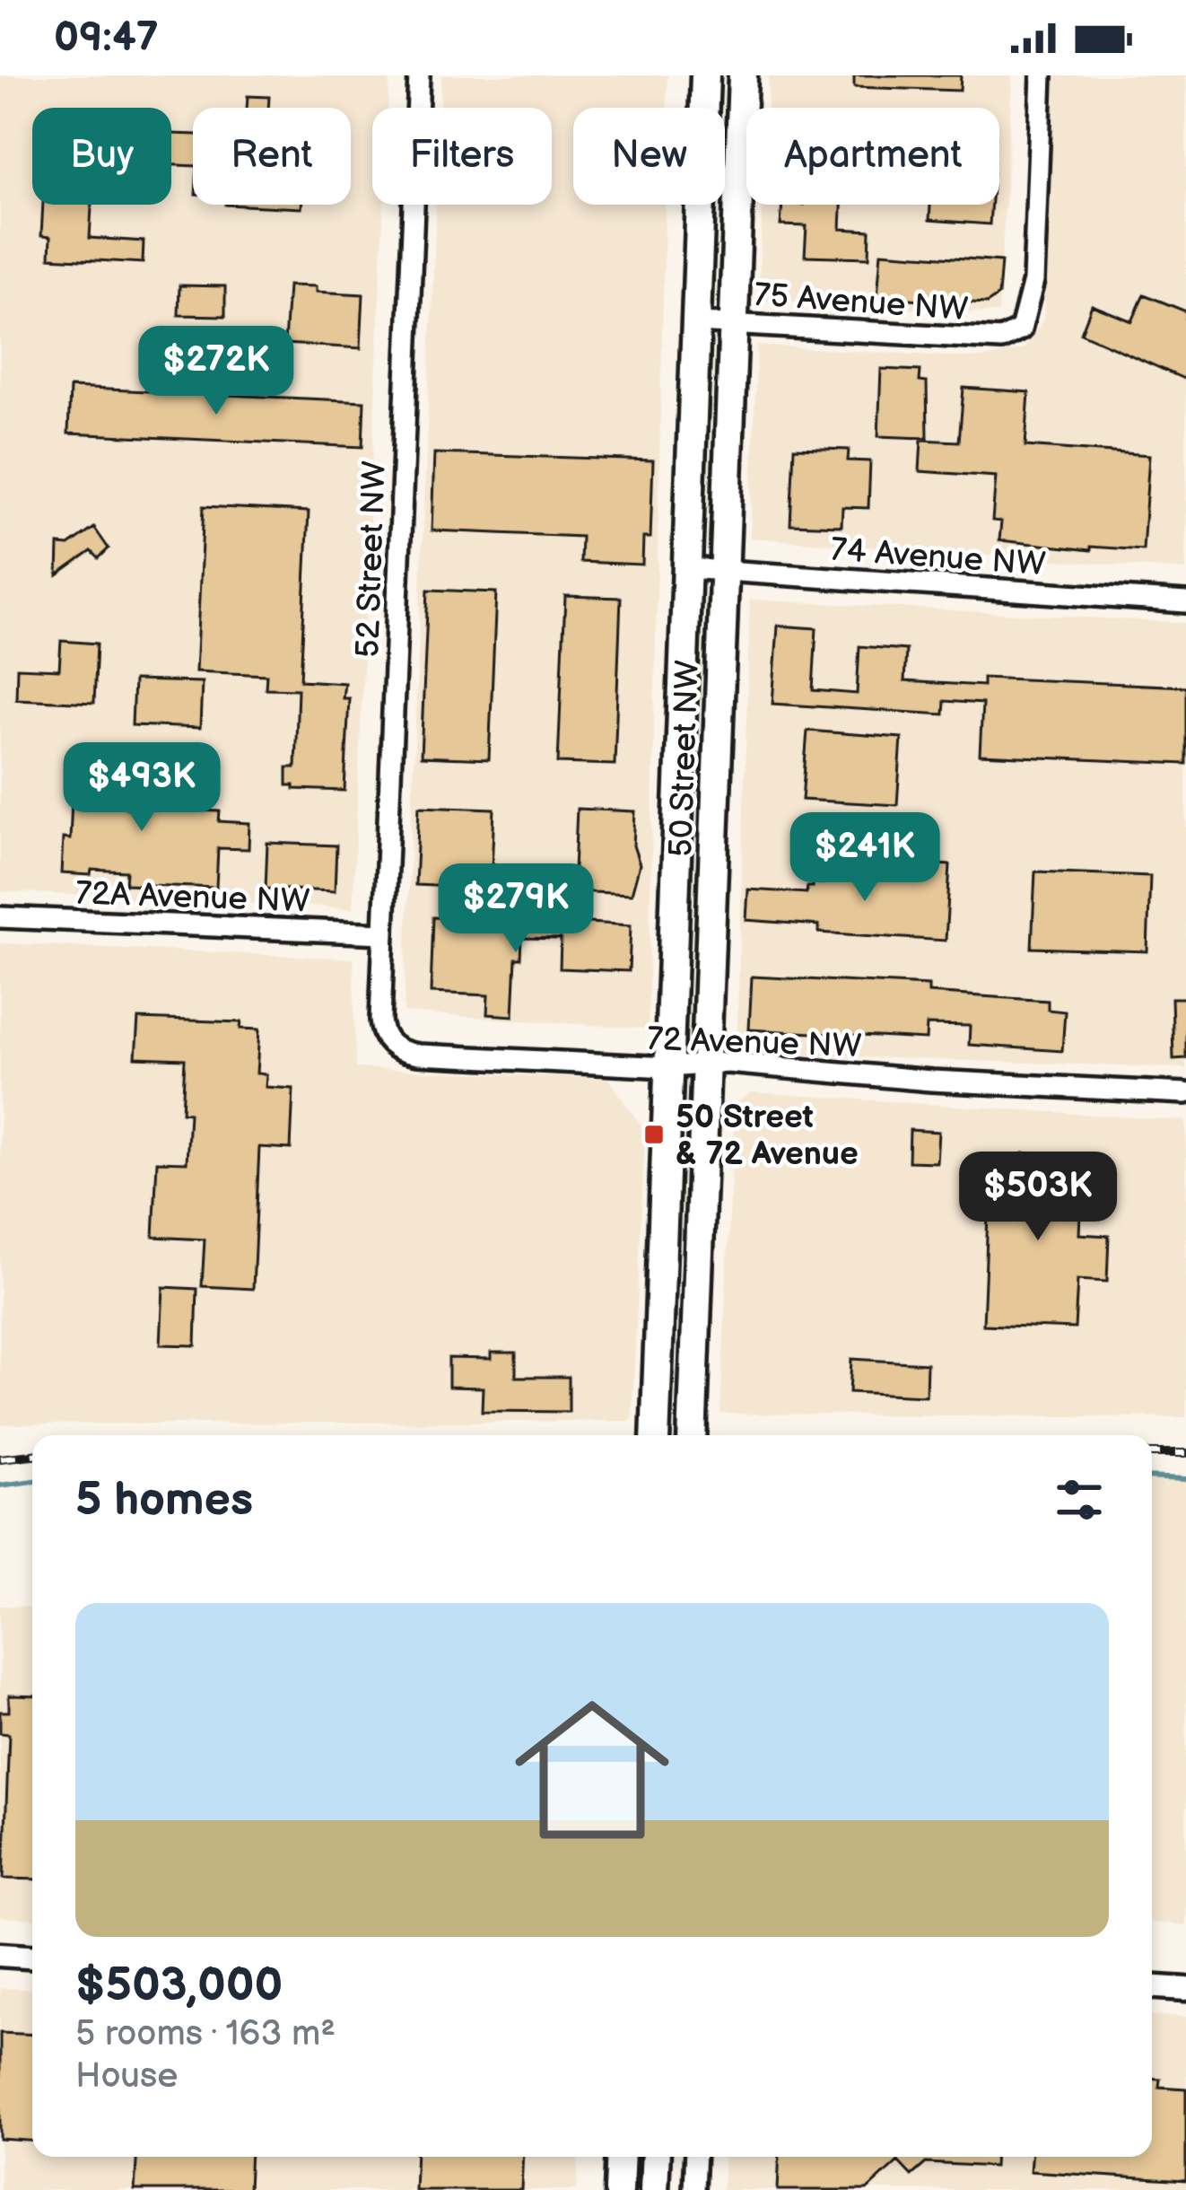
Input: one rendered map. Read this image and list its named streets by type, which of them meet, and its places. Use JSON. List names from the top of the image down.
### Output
{
  "streets": {
    "main road": ["50 Street NW"],
    "street": [
      "75 Avenue NW",
      "74 Avenue NW",
      "52 Street NW",
      "72A Avenue NW",
      "72 Avenue NW"
    ]
  },
  "crossings": [
    ["75 Avenue NW", "50 Street NW"],
    ["74 Avenue NW", "50 Street NW"],
    ["52 Street NW", "72A Avenue NW"],
    ["52 Street NW", "72 Avenue NW"],
    ["50 Street NW", "72 Avenue NW"]
  ],
  "places": {
    "transit": ["50 Street & 72 Avenue"]
  },
  "page": {
    "status": "09:47",
    "chip": [
      "Buy",
      "Rent",
      "Filters",
      "New",
      "Apartment"
    ],
    "price": [
      "$272K",
      "$493K",
      "$241K",
      "$279K",
      "$503K"
    ],
    "heading": "5 homes",
    "list": [
      {
        "name": "$503,000",
        "note": "5 rooms · 163 m² · House"
      }
    ]
  }
}
